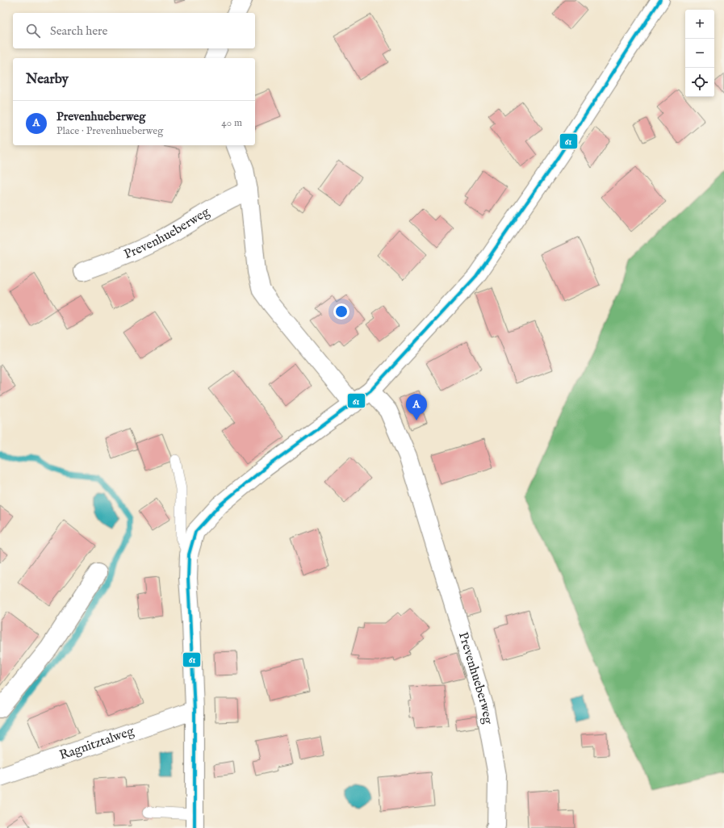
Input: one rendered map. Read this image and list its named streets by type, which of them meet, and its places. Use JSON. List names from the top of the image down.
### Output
{
  "streets": {
    "street": ["Prevenhueberweg", "Ragnitztalweg"]
  },
  "lines": ["transit line 61"],
  "page": {
    "map_buttons": ["+", "−"],
    "search": "Search here",
    "heading": "Nearby",
    "list": [
      {
        "mark": "A",
        "name": "Prevenhueberweg",
        "note": "Place · Prevenhueberweg",
        "value": "40 m"
      }
    ],
    "pins": "A"
  }
}
